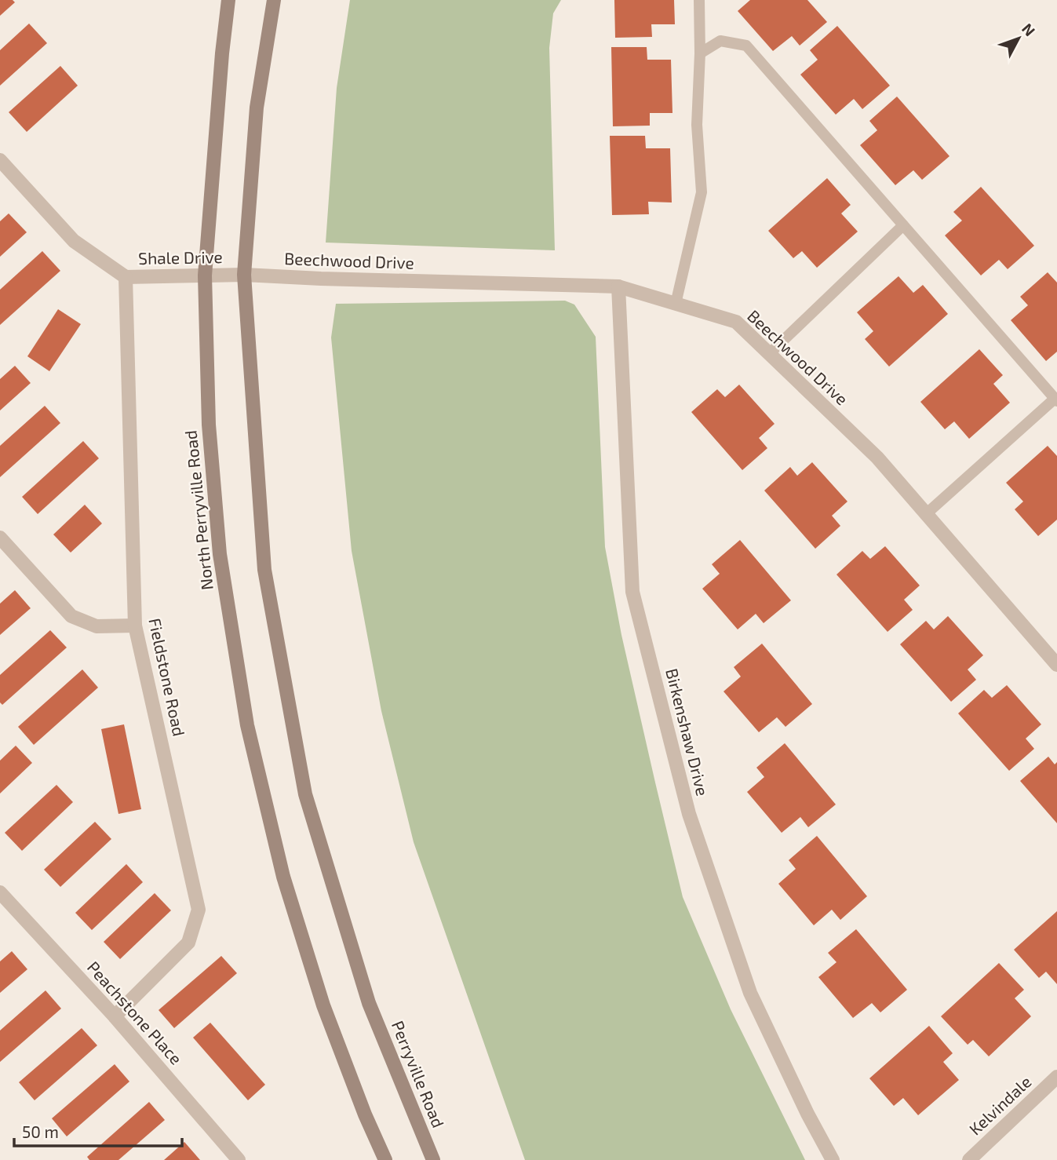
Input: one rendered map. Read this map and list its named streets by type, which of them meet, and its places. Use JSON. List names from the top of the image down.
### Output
{
  "streets": {
    "main road": ["North Perryville Road", "Perryville Road"],
    "street": [
      "Shale Drive",
      "Beechwood Drive",
      "Fieldstone Road",
      "Birkenshaw Drive",
      "Peachstone Place",
      "Kelvindale"
    ]
  },
  "crossings": [
    ["Shale Drive", "Beechwood Drive"],
    ["Shale Drive", "North Perryville Road"],
    ["Shale Drive", "Fieldstone Road"],
    ["Shale Drive", "Perryville Road"],
    ["Beechwood Drive", "Birkenshaw Drive"],
    ["Beechwood Drive", "Perryville Road"],
    ["Fieldstone Road", "Peachstone Place"]
  ],
  "scale_bar": "50 m",
  "north": "top right"
}
